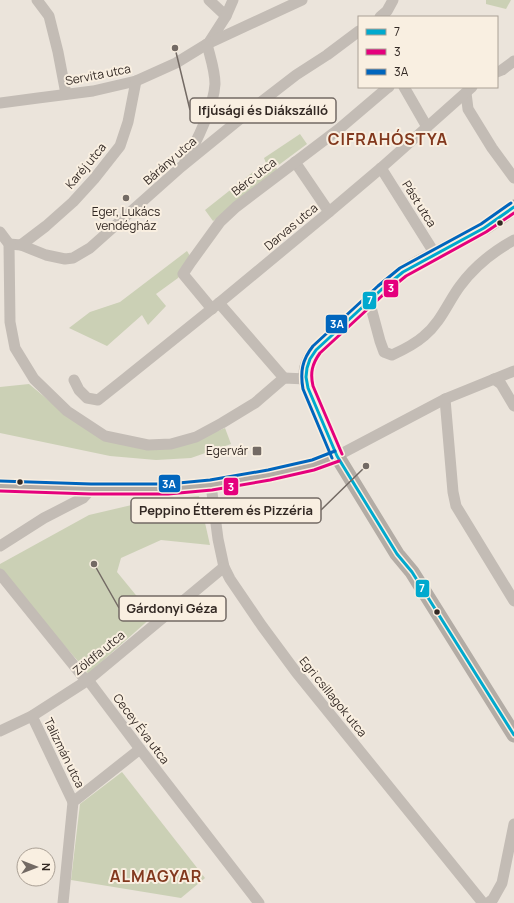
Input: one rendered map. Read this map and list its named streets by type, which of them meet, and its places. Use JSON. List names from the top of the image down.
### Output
{
  "streets": {
    "street": [
      "Servita utca",
      "Bárány utca",
      "Karéj utca",
      "Bérc utca",
      "Pást utca",
      "Darvas utca",
      "Zöldfa utca",
      "Egri csillagok utca",
      "Cecey Éva utca",
      "Talizmán utca"
    ]
  },
  "crossings": [
    ["Servita utca", "Karéj utca"],
    ["Bárány utca", "Karéj utca"],
    ["Bérc utca", "Darvas utca"],
    ["Pást utca", "Darvas utca"],
    ["Zöldfa utca", "Egri csillagok utca"],
    ["Zöldfa utca", "Cecey Éva utca"],
    ["Zöldfa utca", "Talizmán utca"],
    ["Cecey Éva utca", "Talizmán utca"]
  ],
  "districts": ["CIFRAHÓSTYA", "ALMAGYAR"],
  "places": {
    "other": [
      "Ifjúsági és Diákszálló",
      "Eger, Lukács vendégház",
      "Peppino Étterem és Pizzéria",
      "Gárdonyi Géza"
    ],
    "transit": ["Egervár"]
  },
  "lines": ["transit line 3A", "transit line 7", "transit line 3"],
  "legend": ["7", "3", "3A"],
  "north": "right"
}
